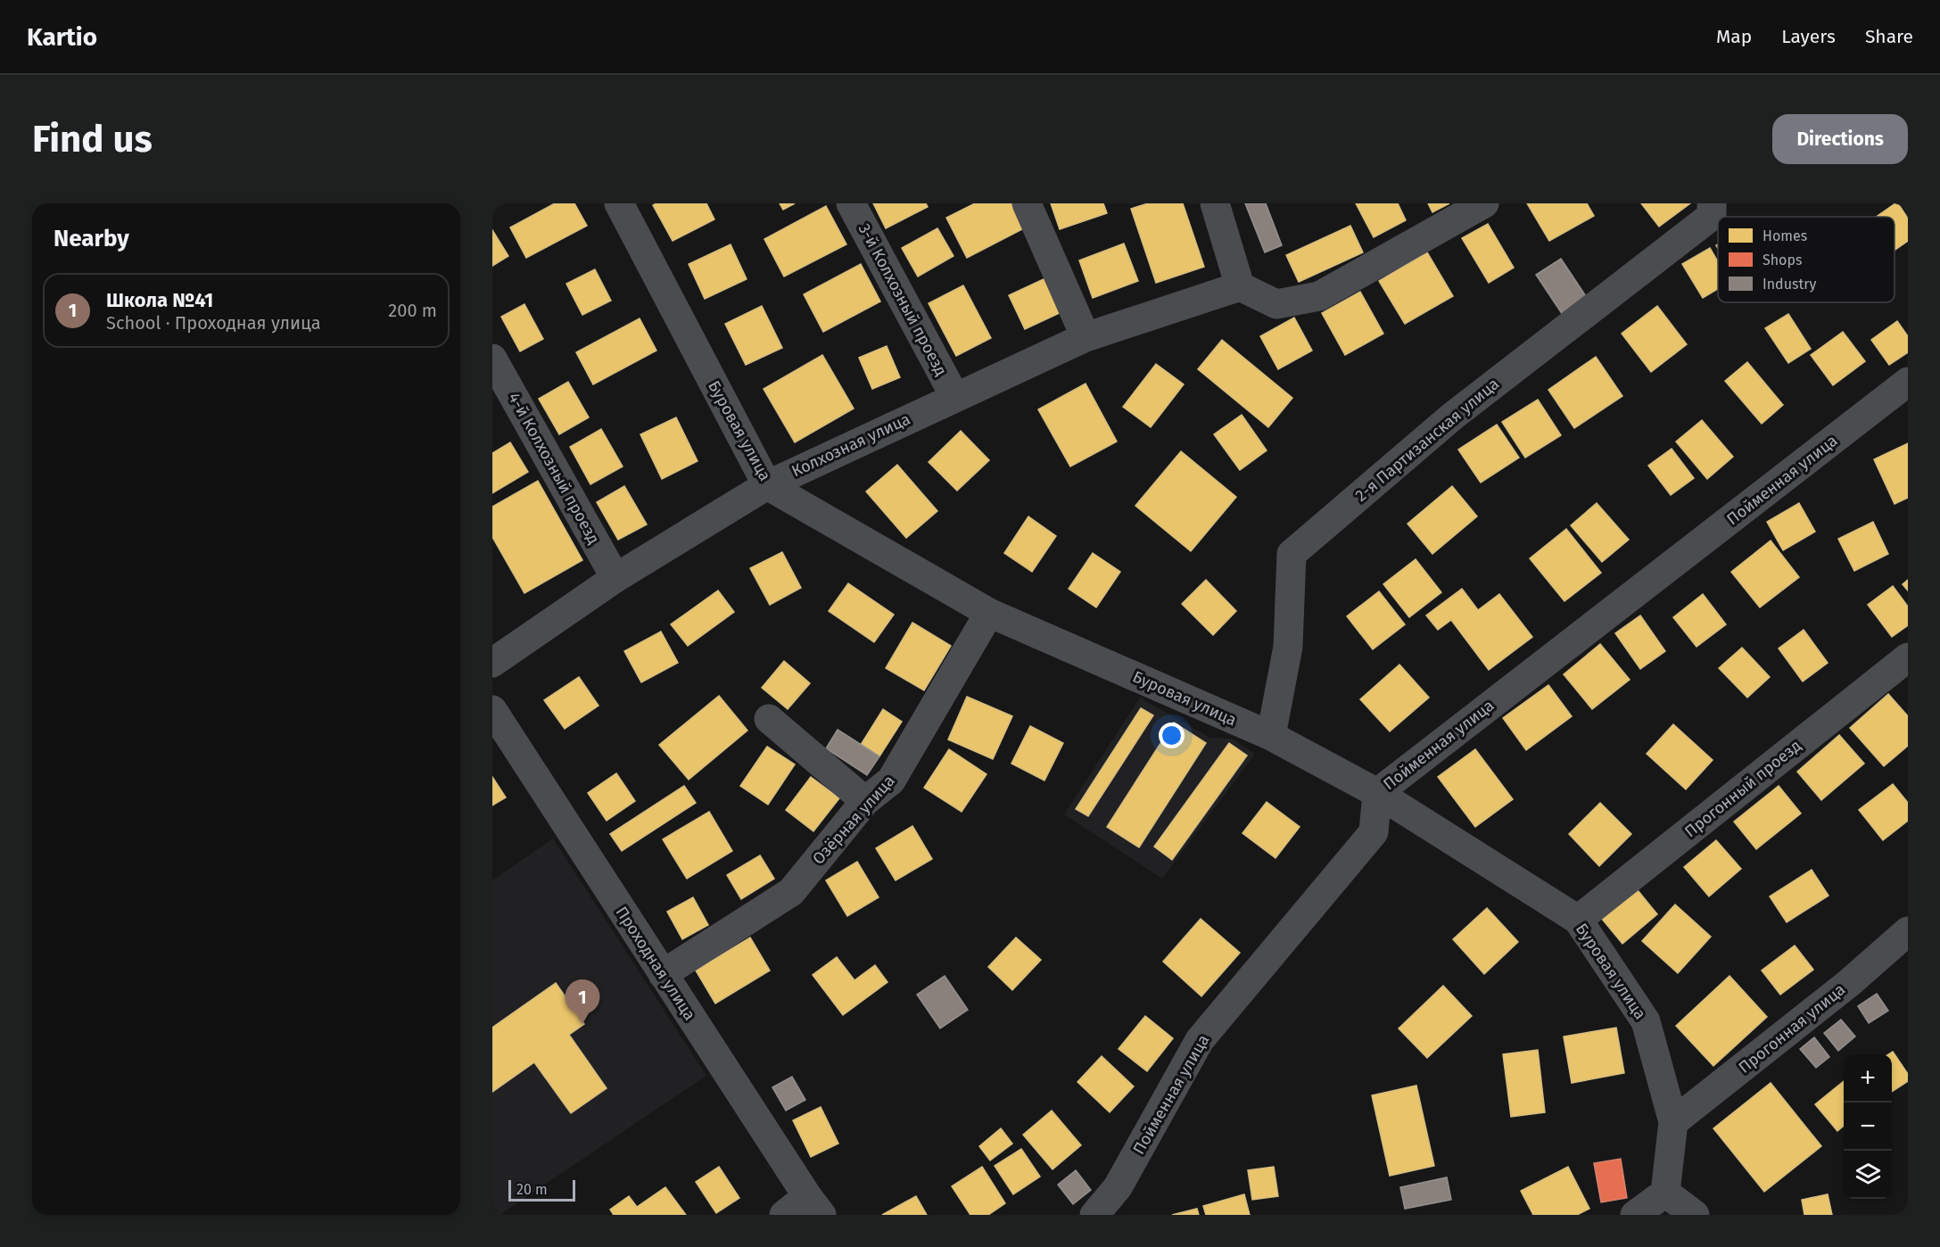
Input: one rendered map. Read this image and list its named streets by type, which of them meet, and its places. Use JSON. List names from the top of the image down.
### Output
{
  "streets": {
    "street": [
      "3-й Колхозный проезд",
      "Буровая улица",
      "2-я Партизанская улица",
      "Колхозная улица",
      "4-й Колхозный проезд",
      "Пойменная улица",
      "Прогонный проезд",
      "Озёрная улица",
      "Проходная улица",
      "Прогонная улица"
    ]
  },
  "crossings": [
    ["3-й Колхозный проезд", "Колхозная улица"],
    ["Буровая улица", "2-я Партизанская улица"],
    ["Буровая улица", "Колхозная улица"],
    ["Буровая улица", "Пойменная улица"],
    ["Буровая улица", "Прогонный проезд"],
    ["Буровая улица", "Озёрная улица"],
    ["Буровая улица", "Прогонная улица"],
    ["Колхозная улица", "4-й Колхозный проезд"],
    ["Озёрная улица", "Проходная улица"]
  ],
  "legend": ["Homes", "Shops", "Industry"],
  "scale_bar": "20 m",
  "page": {
    "header": "Kartio",
    "nav": ["Map", "Layers", "Share"],
    "buttons": "Directions",
    "title": "Find us",
    "heading": "Nearby",
    "list": [
      {
        "mark": "1",
        "name": "Школа №41",
        "note": "School · Проходная улица",
        "value": "200 m"
      }
    ],
    "pins": "1",
    "map_buttons": ["+", "−"],
    "scale": "20 m"
  }
}
